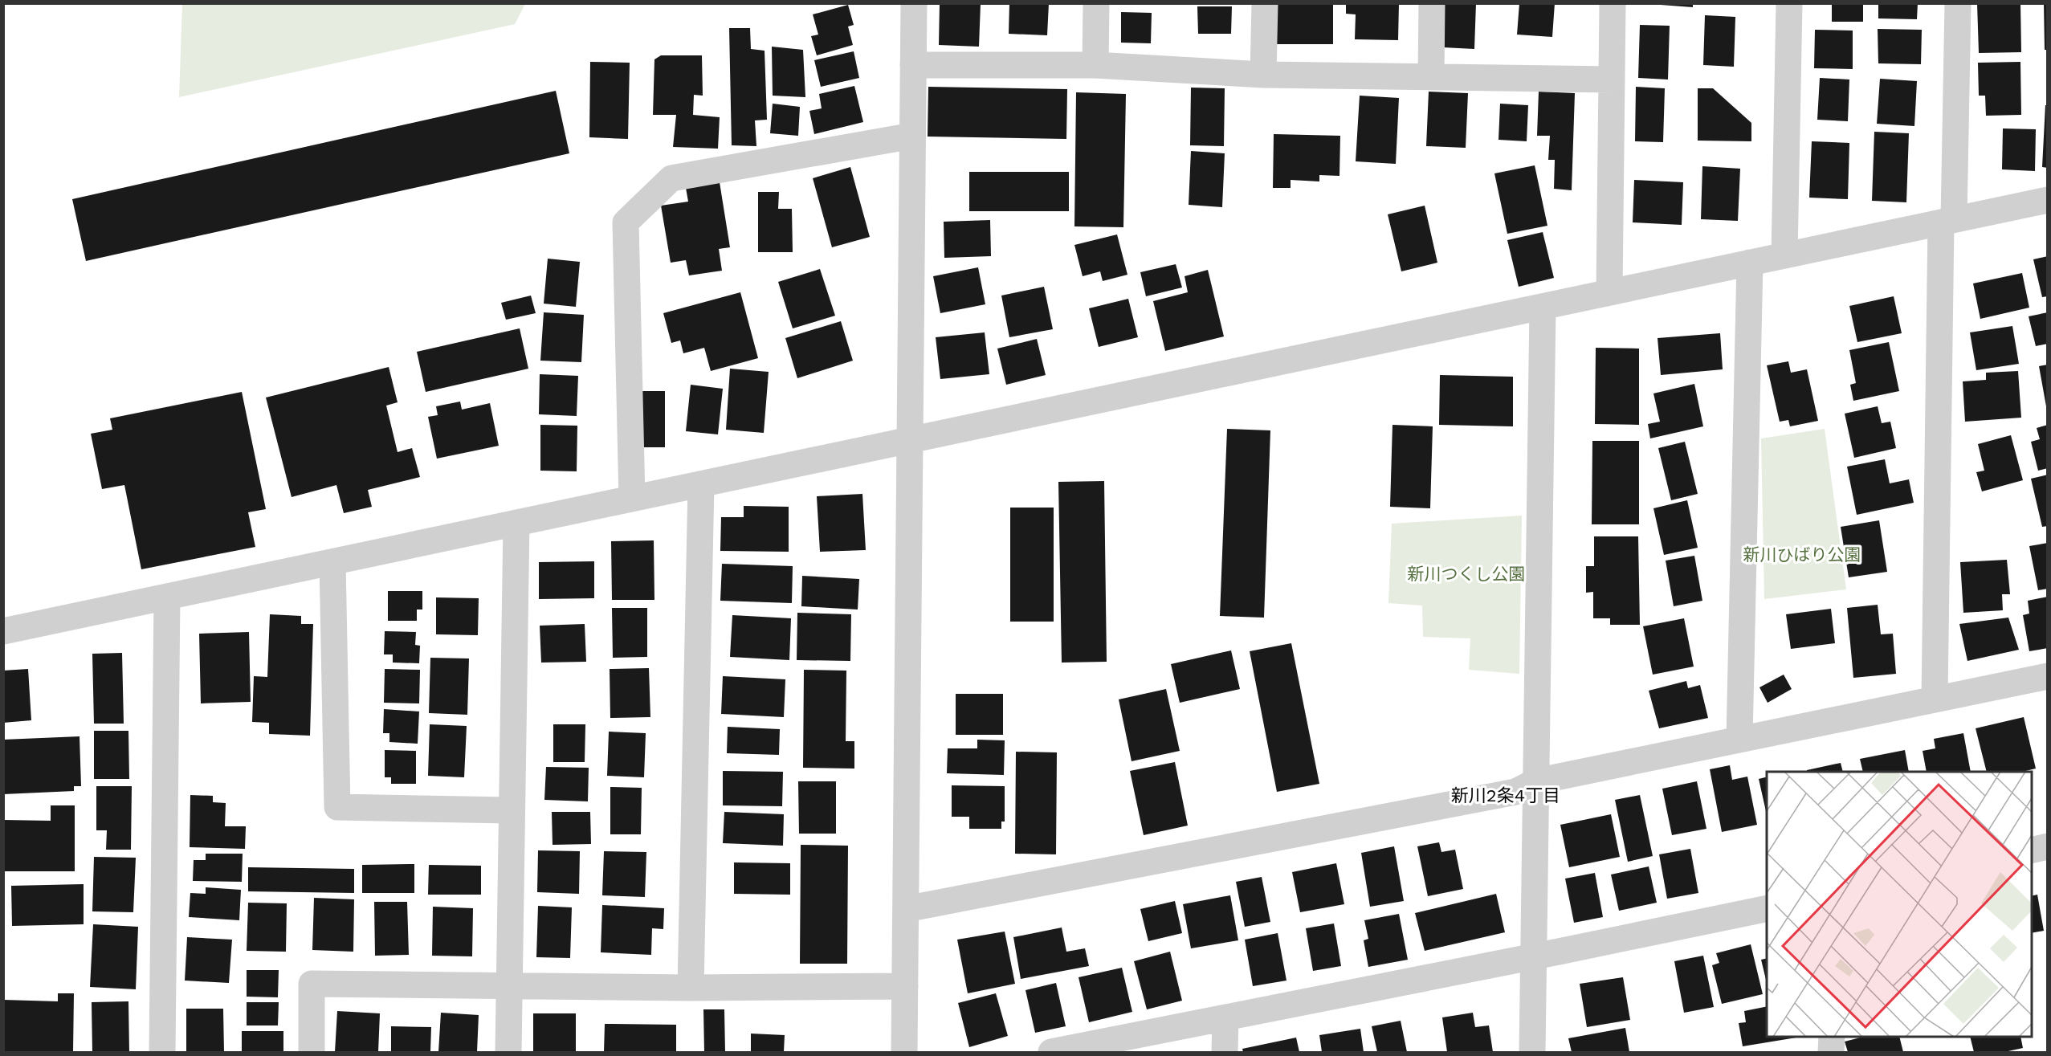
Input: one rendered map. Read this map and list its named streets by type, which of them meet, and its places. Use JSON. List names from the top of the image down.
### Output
{
  "districts": ["新川2条4丁目"],
  "parks": ["新川ひばり公園", "新川つくし公園"]
}
